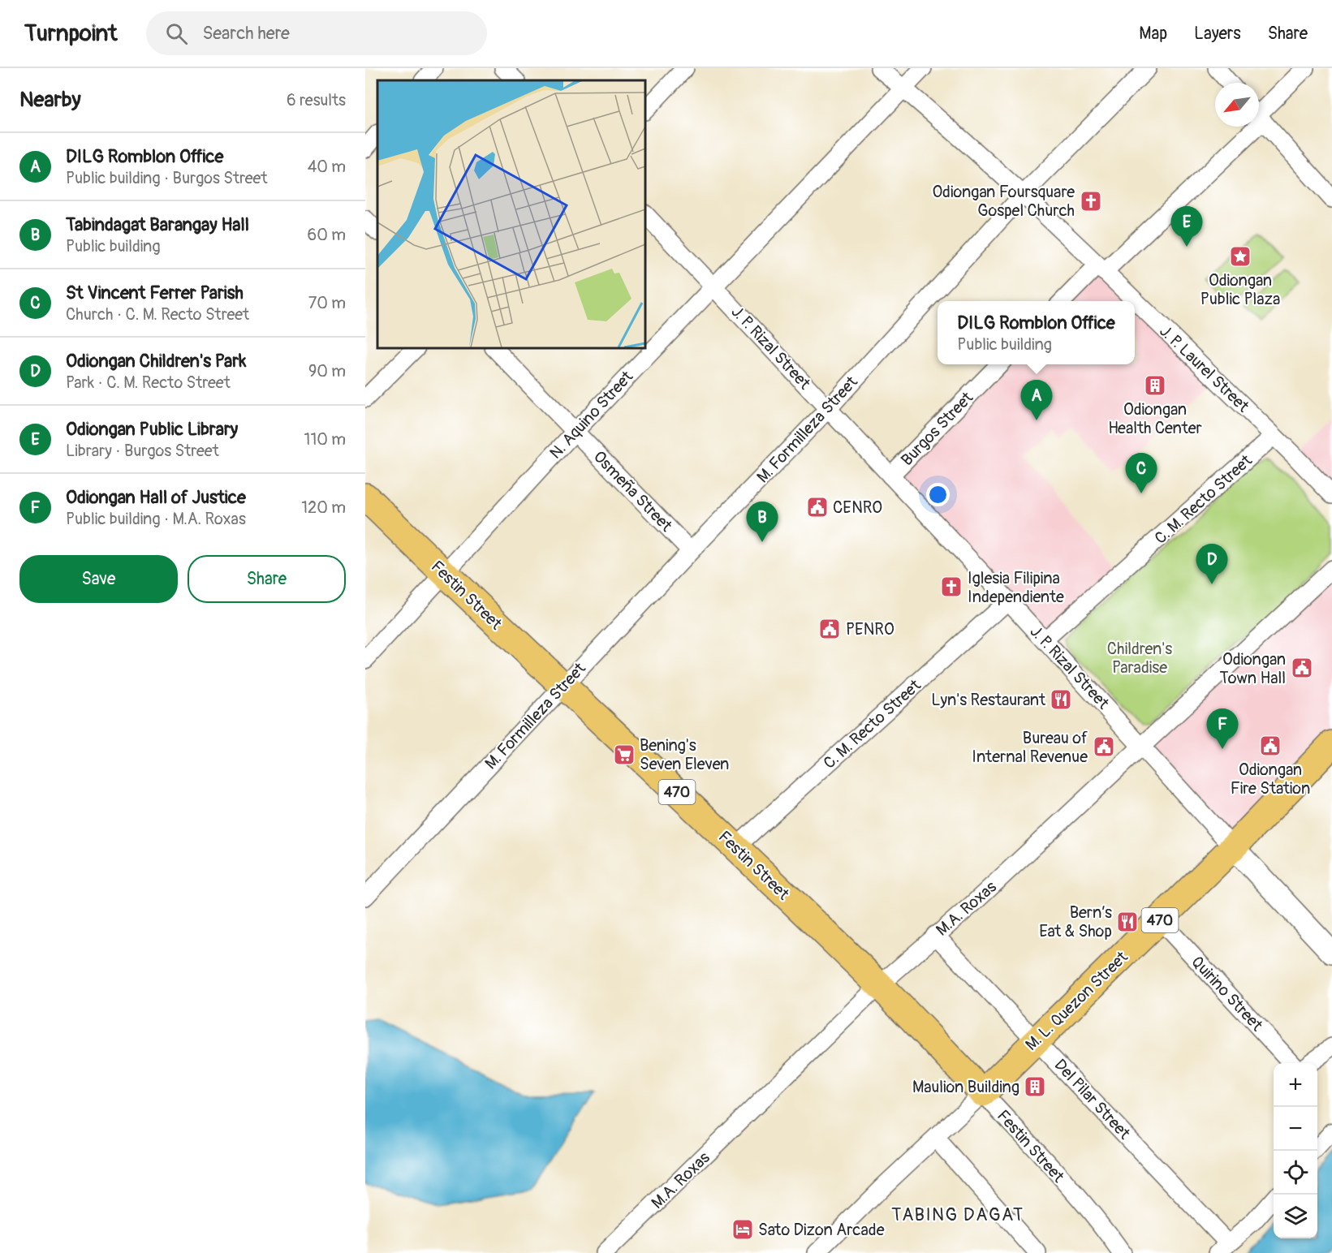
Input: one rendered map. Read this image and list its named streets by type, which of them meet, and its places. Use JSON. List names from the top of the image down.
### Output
{
  "streets": {
    "main road": ["Festin Street", "470", "M. L. Quezon Street"],
    "street": [
      "J. P. Rizal Street",
      "J. P. Laurel Street",
      "N. Aquino Street",
      "Burgos Street",
      "M. Formilleza Street",
      "Osmeña Street",
      "C. M. Recto Street",
      "M.A. Roxas",
      "Quirino Street",
      "Del Pilar Street"
    ]
  },
  "crossings": [
    ["J. P. Rizal Street", "N. Aquino Street"],
    ["J. P. Rizal Street", "Burgos Street"],
    ["J. P. Rizal Street", "M. Formilleza Street"],
    ["J. P. Rizal Street", "C. M. Recto Street"],
    ["J. P. Rizal Street", "M.A. Roxas"],
    ["J. P. Rizal Street", "M. L. Quezon Street"],
    ["J. P. Laurel Street", "N. Aquino Street"],
    ["J. P. Laurel Street", "M. Formilleza Street"],
    ["J. P. Laurel Street", "C. M. Recto Street"],
    ["N. Aquino Street", "Osmeña Street"],
    ["N. Aquino Street", "Festin Street"],
    ["M. Formilleza Street", "Osmeña Street"],
    ["M. Formilleza Street", "Festin Street"],
    ["C. M. Recto Street", "Festin Street"],
    ["Festin Street", "M.A. Roxas"],
    ["Festin Street", "M. L. Quezon Street"],
    ["M.A. Roxas", "Del Pilar Street"],
    ["Quirino Street", "M. L. Quezon Street"],
    ["M. L. Quezon Street", "Del Pilar Street"]
  ],
  "districts": ["TABING DAGAT"],
  "parks": ["Children's Paradise"],
  "places": {
    "church": ["Odiongan Foursquare Gospel Church", "Iglesia Filipina Independiente"],
    "place": ["Odiongan Public Plaza"],
    "building": ["Odiongan Health Center", "Maulion Building"],
    "public building": [
      "CENRO",
      "PENRO",
      "Odiongan Town Hall",
      "Odiongan Fire Station",
      "Bureau of Internal Revenue"
    ],
    "restaurant": ["Lyn's Restaurant", "Bern’s Eat & Shop"],
    "supermarket": ["Bening's Seven Eleven"],
    "hotel": ["Sato Dizon Arcade"]
  },
  "north": "bottom left",
  "page": {
    "header": "Turnpoint",
    "search": "Search here",
    "nav": ["Map", "Layers", "Share"],
    "heading": ["Nearby", "6 results"],
    "list": [
      {
        "mark": "A",
        "name": "DILG Romblon Office",
        "note": "Public building · Burgos Street",
        "value": "40 m"
      },
      {
        "mark": "B",
        "name": "Tabindagat Barangay Hall",
        "note": "Public building",
        "value": "60 m"
      },
      {
        "mark": "C",
        "name": "St Vincent Ferrer Parish",
        "note": "Church · C. M. Recto Street",
        "value": "70 m"
      },
      {
        "mark": "D",
        "name": "Odiongan Children's Park",
        "note": "Park · C. M. Recto Street",
        "value": "90 m"
      },
      {
        "mark": "E",
        "name": "Odiongan Public Library",
        "note": "Library · Burgos Street",
        "value": "110 m"
      },
      {
        "mark": "F",
        "name": "Odiongan Hall of Justice",
        "note": "Public building · M.A. Roxas",
        "value": "120 m"
      }
    ],
    "pins": [
      "E",
      "A",
      "C",
      "B",
      "D",
      "F"
    ],
    "popup": ["DILG Romblon Office", "Public building"],
    "buttons": ["Save", "Share"],
    "map_buttons": ["+", "−"]
  }
}
